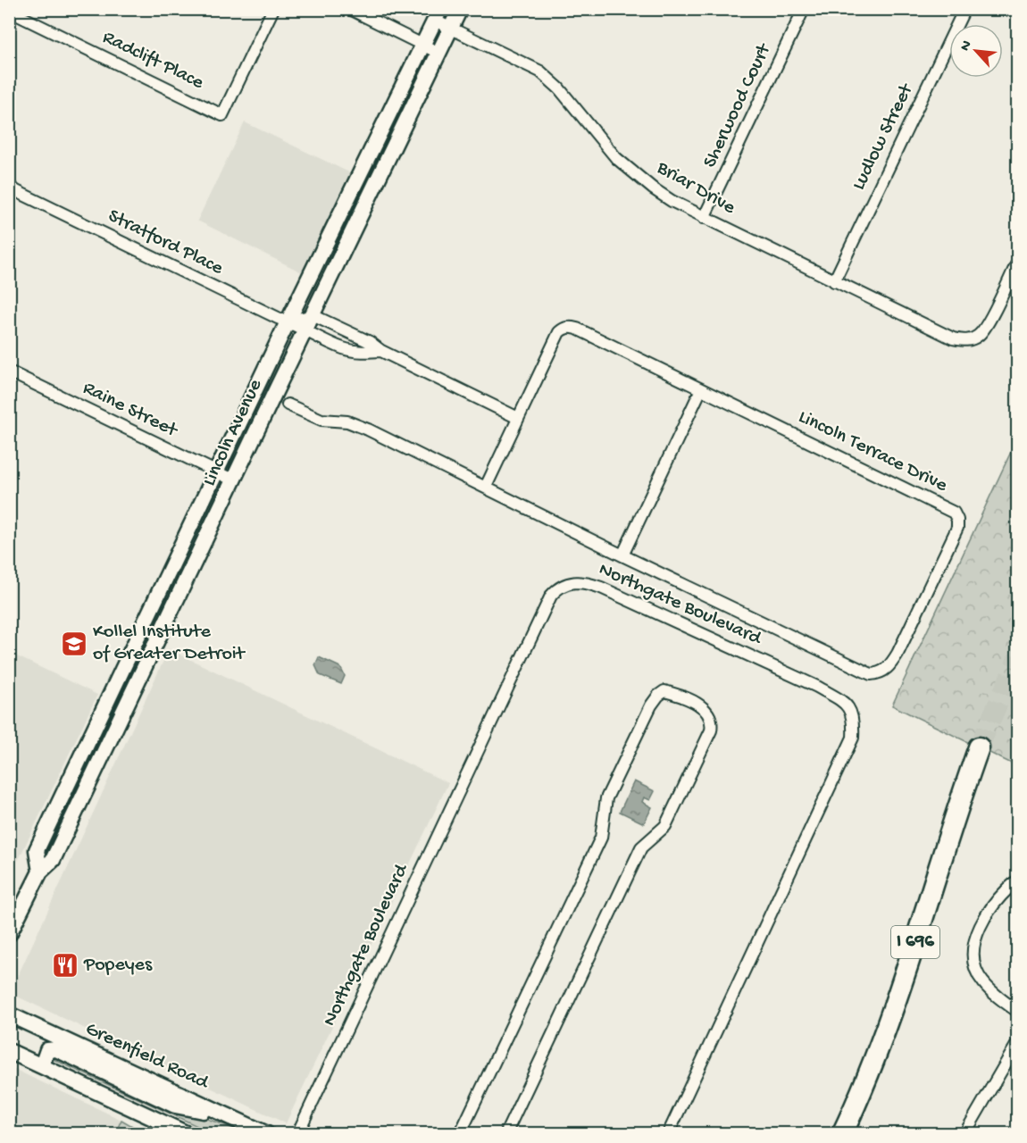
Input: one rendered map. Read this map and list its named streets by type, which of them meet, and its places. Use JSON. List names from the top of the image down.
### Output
{
  "streets": {
    "highway": ["I 696"],
    "street": [
      "Radclift Place",
      "Sherwood Court",
      "Ludlow Street",
      "Briar Drive",
      "Stratford Place",
      "Raine Street",
      "Lincoln Avenue",
      "Lincoln Terrace Drive",
      "Northgate Boulevard",
      "Greenfield Road"
    ]
  },
  "crossings": [
    ["Sherwood Court", "Briar Drive"],
    ["Ludlow Street", "Briar Drive"],
    ["Briar Drive", "Lincoln Avenue"],
    ["Stratford Place", "Lincoln Avenue"],
    ["Raine Street", "Lincoln Avenue"]
  ],
  "places": {
    "school or university": ["Kollel Institute of Greater Detroit"],
    "restaurant": ["Popeyes"]
  },
  "north": "top left"
}
